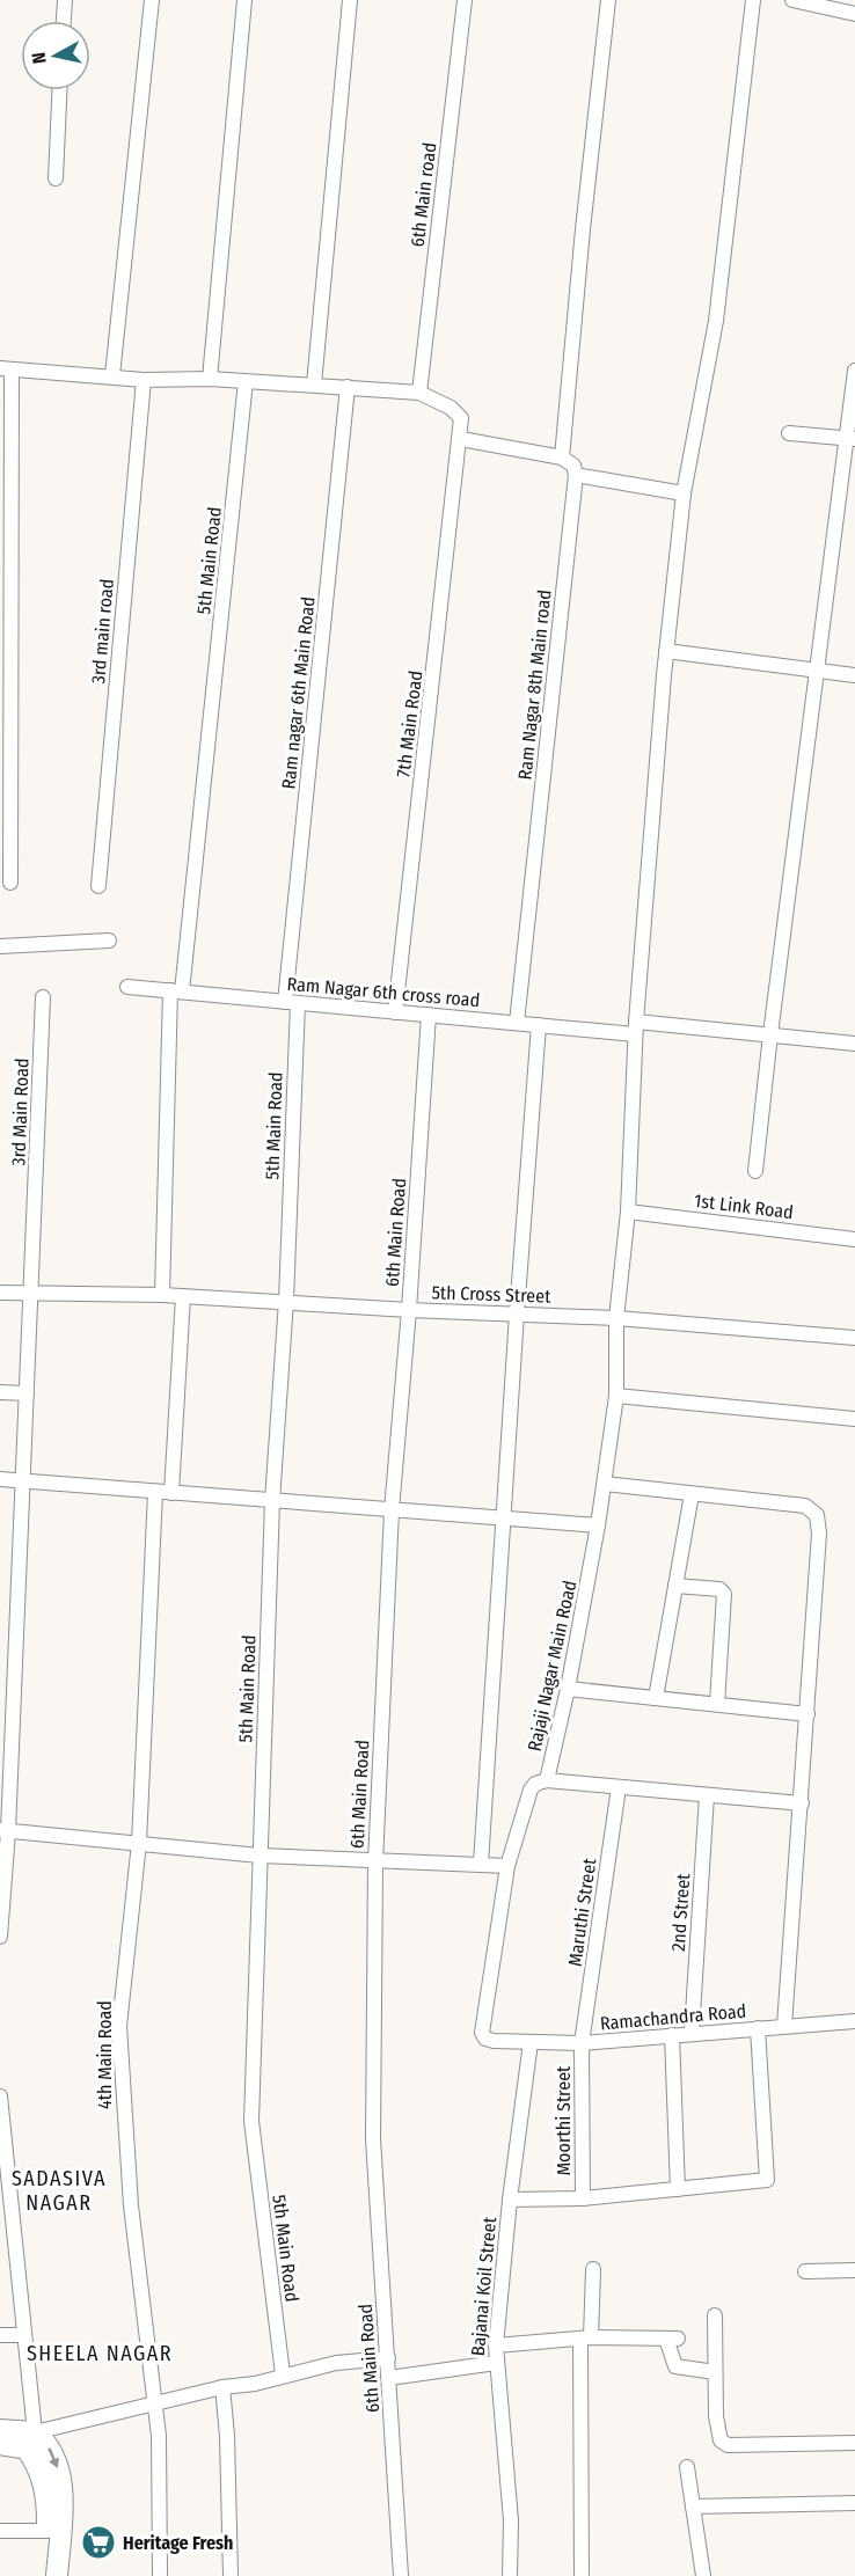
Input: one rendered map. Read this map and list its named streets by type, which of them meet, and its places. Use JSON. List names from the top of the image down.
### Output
{
  "streets": {
    "street": [
      "6th Main road",
      "5th Main Road",
      "3rd main road",
      "Ram Nagar 8th Main road",
      "Ram nagar 6th Main Road",
      "7th Main Road",
      "Ram Nagar 6th cross road",
      "3rd Main Road",
      "1st Link Road",
      "6th Main Road",
      "5th Cross Street",
      "Rajaji Nagar Main Road",
      "Maruthi Street",
      "2nd Street",
      "Ramachandra Road",
      "4th Main Road",
      "Moorthi Street",
      "Bajanai Koil Street"
    ]
  },
  "crossings": [
    ["5th Main Road", "Ram nagar 6th Main Road"],
    ["5th Main Road", "Ram Nagar 6th cross road"],
    ["5th Main Road", "5th Cross Street"],
    ["Ram Nagar 8th Main road", "Ram Nagar 6th cross road"],
    ["Ram nagar 6th Main Road", "Ram Nagar 6th cross road"],
    ["7th Main Road", "Ram Nagar 6th cross road"],
    ["Ram Nagar 6th cross road", "6th Main Road"],
    ["Ram Nagar 6th cross road", "Rajaji Nagar Main Road"],
    ["3rd Main Road", "5th Cross Street"],
    ["1st Link Road", "Rajaji Nagar Main Road"],
    ["6th Main Road", "5th Cross Street"],
    ["5th Cross Street", "Rajaji Nagar Main Road"],
    ["Rajaji Nagar Main Road", "Ramachandra Road"],
    ["Maruthi Street", "Ramachandra Road"],
    ["Maruthi Street", "Moorthi Street"],
    ["2nd Street", "Ramachandra Road"],
    ["Ramachandra Road", "Moorthi Street"],
    ["Ramachandra Road", "Bajanai Koil Street"]
  ],
  "districts": ["SADASIVA NAGAR", "SHEELA NAGAR"],
  "places": {
    "supermarket": ["Heritage Fresh"]
  },
  "north": "left"
}
